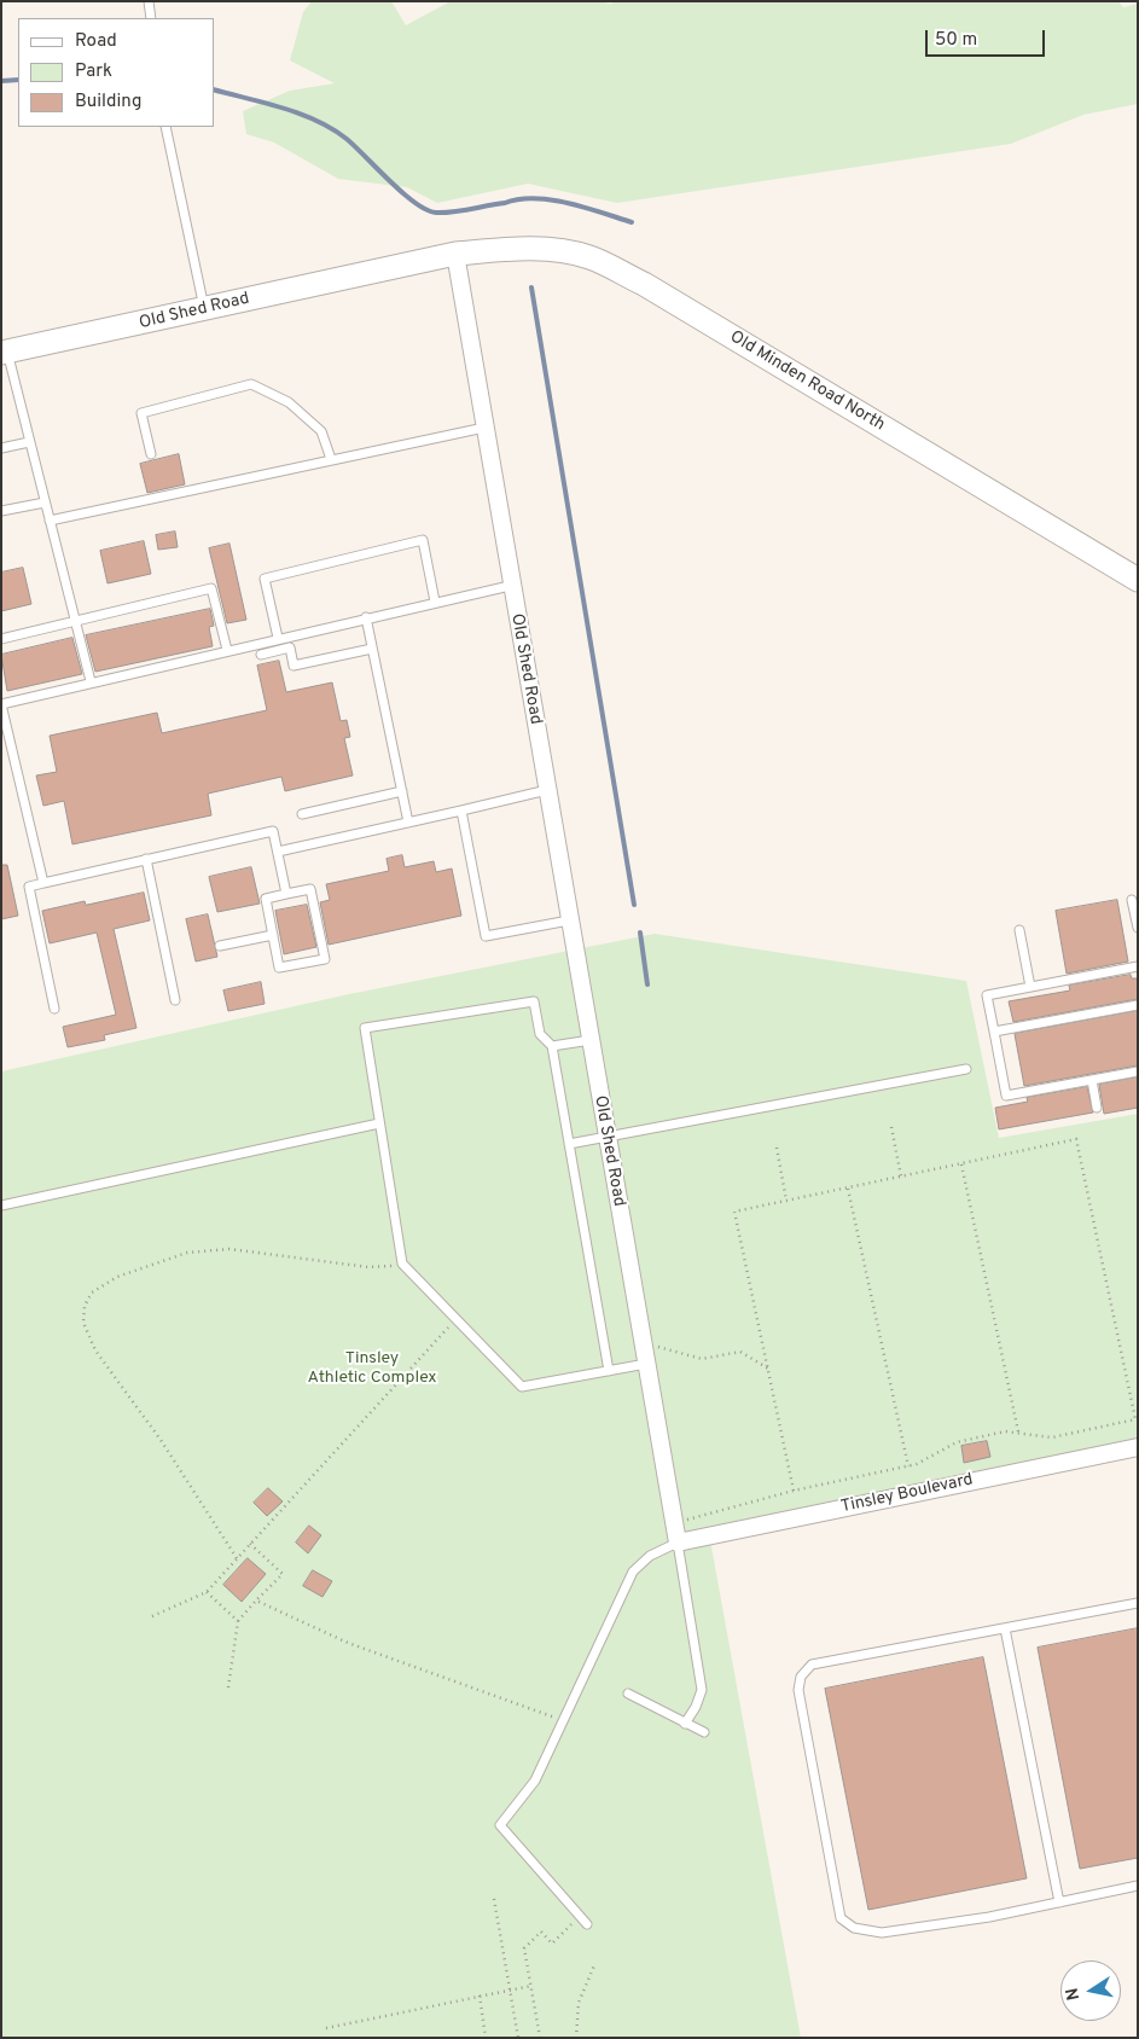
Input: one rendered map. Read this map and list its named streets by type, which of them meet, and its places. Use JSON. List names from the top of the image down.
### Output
{
  "streets": {
    "street": ["Old Shed Road", "Old Minden Road North", "Tinsley Boulevard"]
  },
  "crossings": [
    ["Old Shed Road", "Old Minden Road North"],
    ["Old Shed Road", "Tinsley Boulevard"]
  ],
  "parks": ["Tinsley Athletic Complex"],
  "legend": ["Road", "Park", "Building"],
  "scale_bar": "50 m",
  "north": "left"
}
